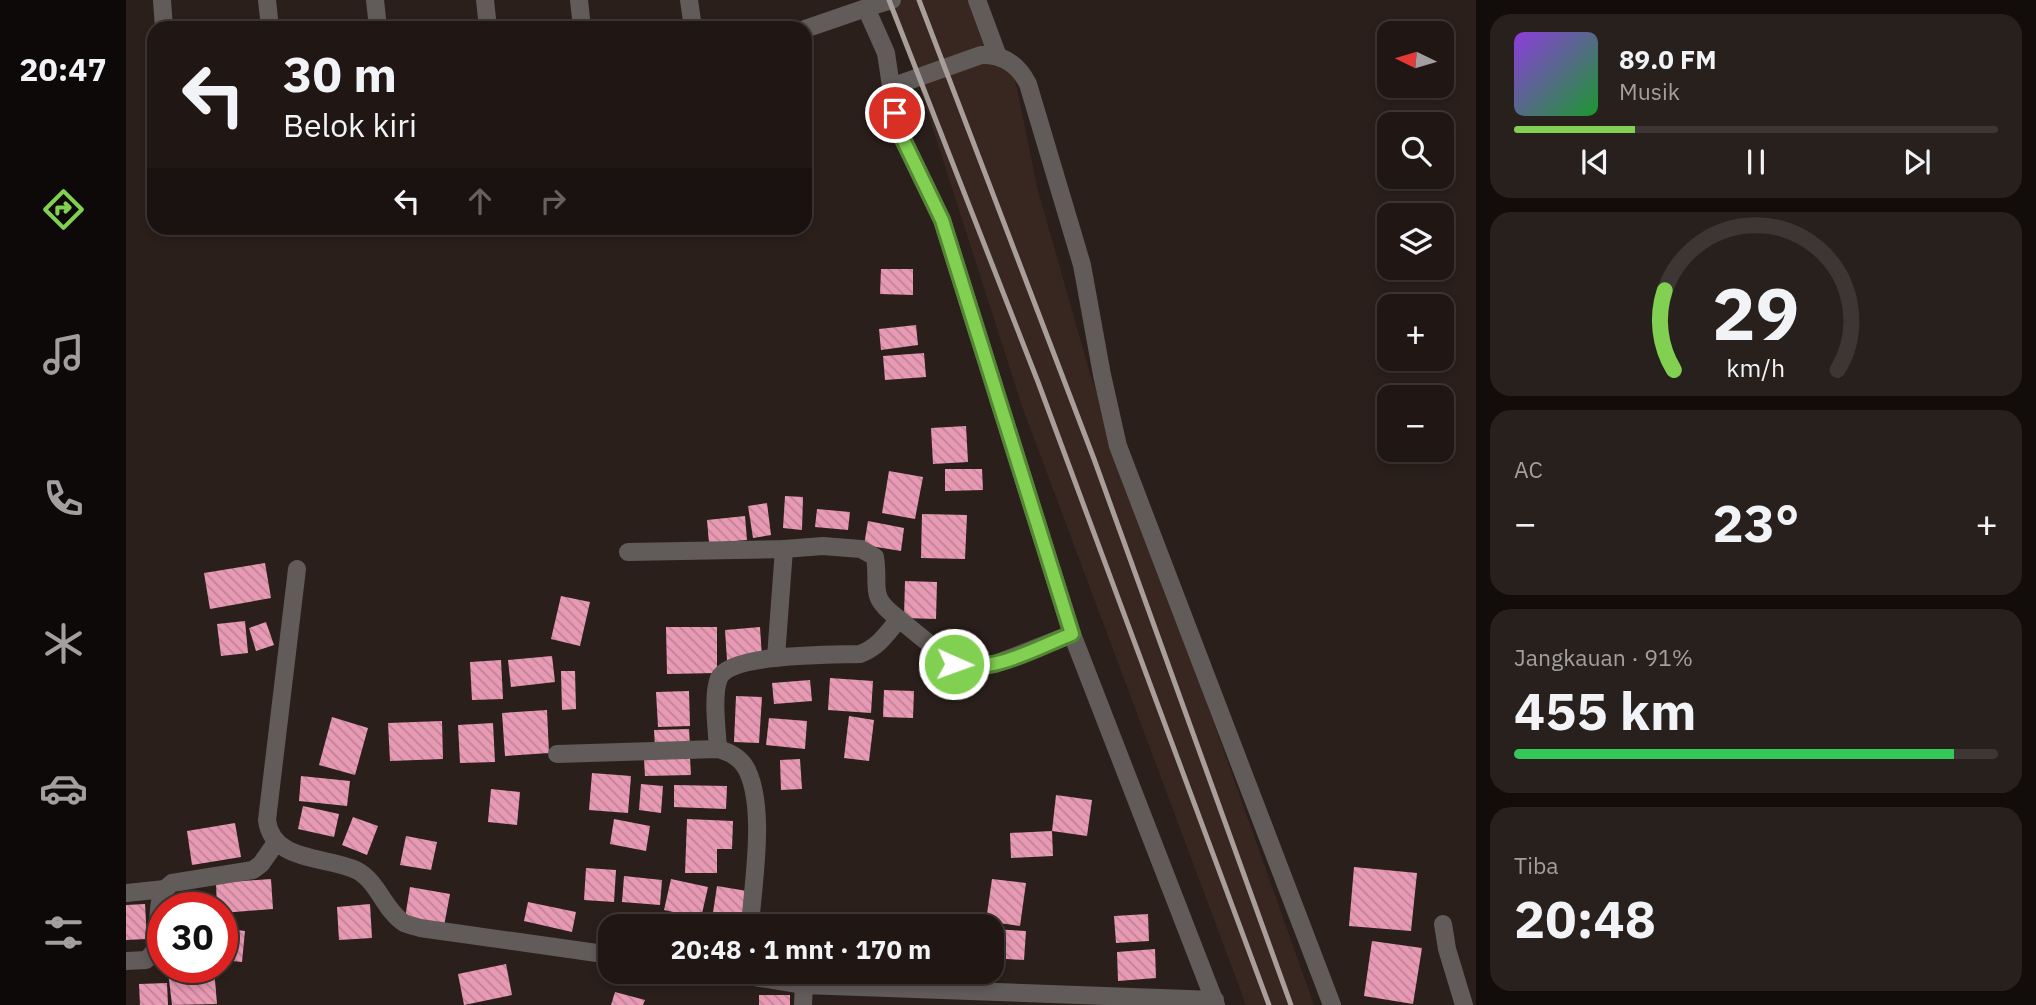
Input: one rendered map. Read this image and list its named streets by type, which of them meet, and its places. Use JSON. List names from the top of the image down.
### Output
{
  "north": "left",
  "page": {
    "tabs": "20:47",
    "map_buttons": ["+", "−"],
    "turn": ["30 m", "Belok kiri"],
    "song": ["89.0 FM", "Musik"],
    "tile": [
      "AC",
      ["Jangkauan · 91%", "455 km"],
      ["Tiba", "20:48"]
    ],
    "heat": ["−", "23°", "+"],
    "limit": "30",
    "trip": "20:48 · 1 mnt · 170 m",
    "gauge": ["29", "km/h"]
  }
}
